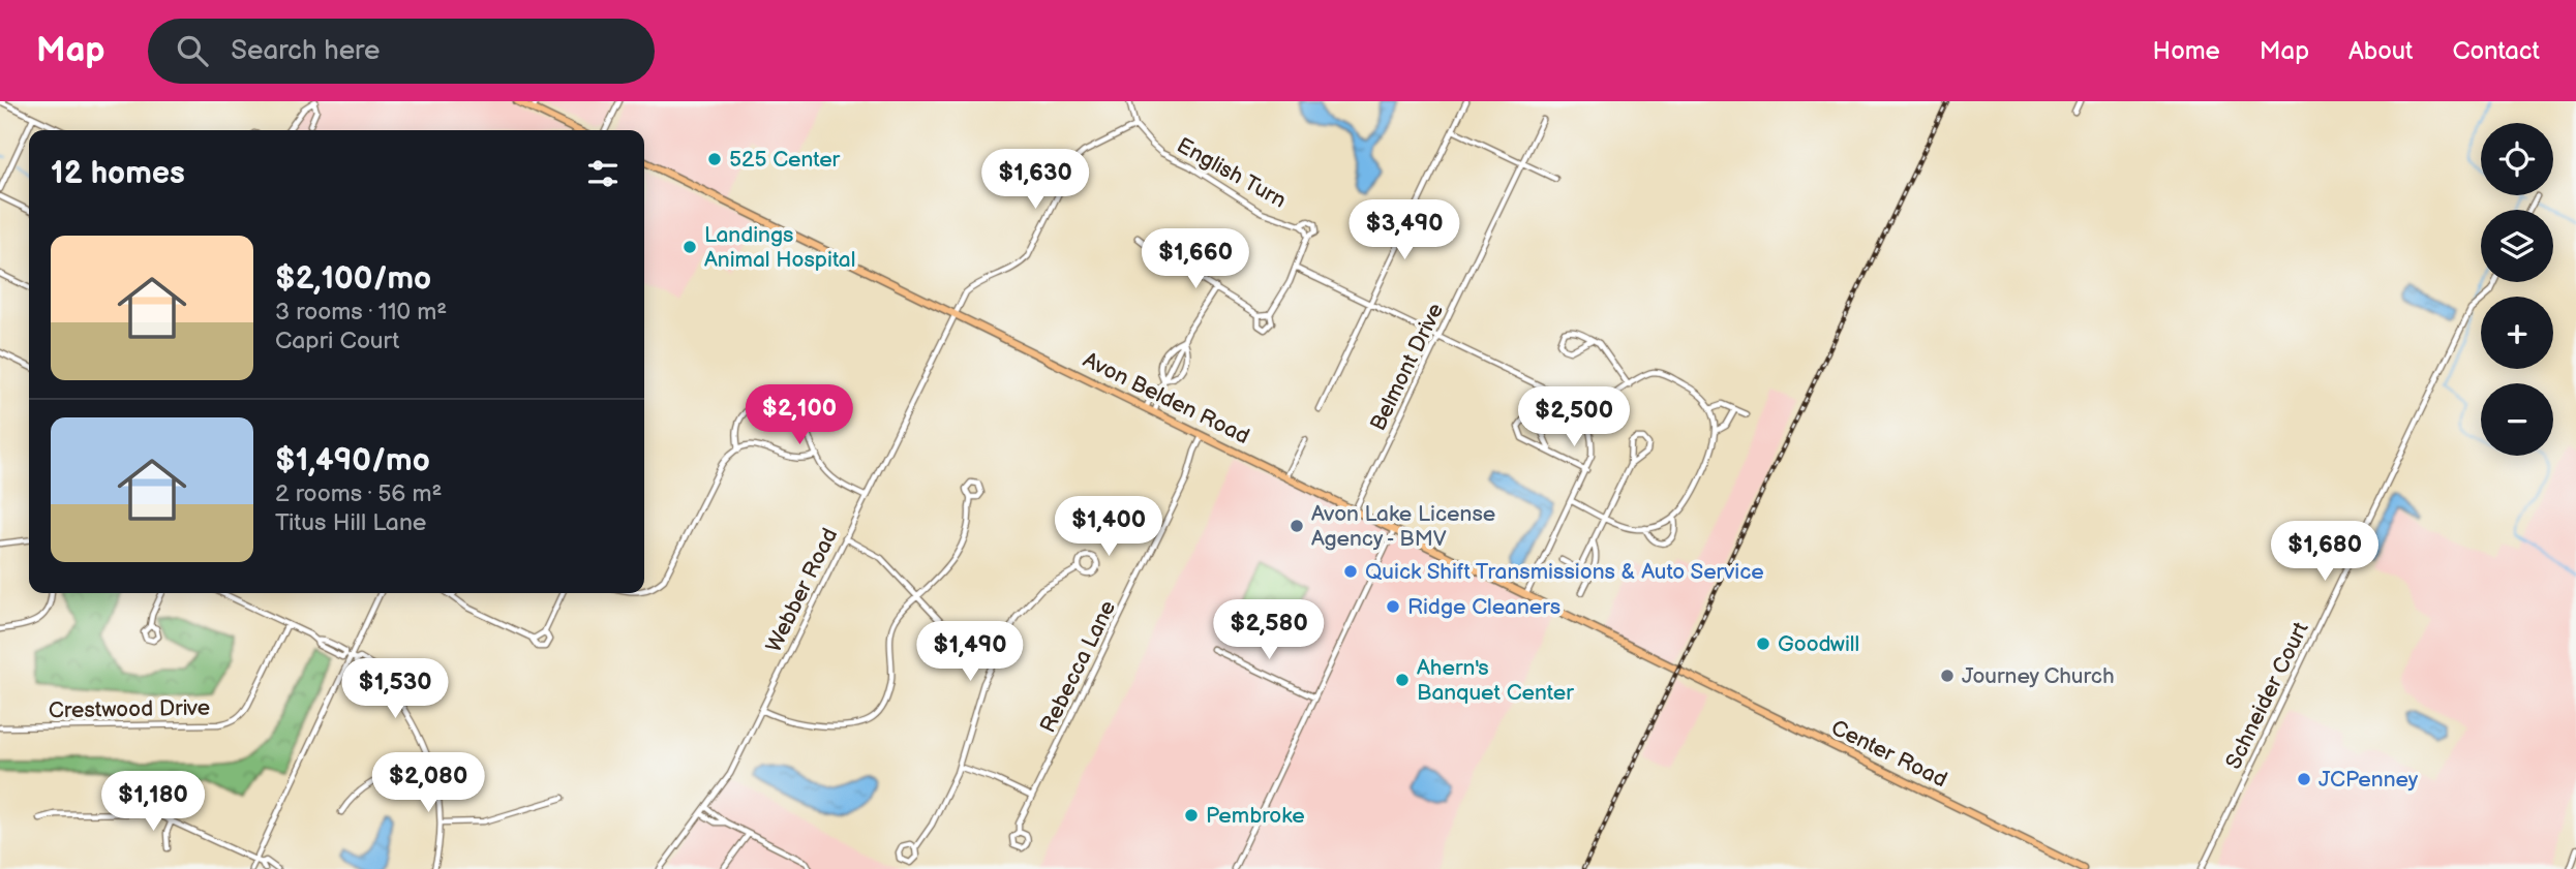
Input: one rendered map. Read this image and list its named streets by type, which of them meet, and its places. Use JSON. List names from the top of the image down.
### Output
{
  "streets": {
    "main road": ["Avon Belden Road", "Center Road"],
    "street": [
      "English Turn",
      "Belmont Drive",
      "Webber Road",
      "Rebecca Lane",
      "Schneider Court",
      "Crestwood Drive"
    ]
  },
  "crossings": [
    ["English Turn", "Webber Road"],
    ["Belmont Drive", "Avon Belden Road"],
    ["Avon Belden Road", "Webber Road"],
    ["Avon Belden Road", "Rebecca Lane"],
    ["Avon Belden Road", "Center Road"]
  ],
  "places": [
    "525 Center",
    "Landings Animal Hospital",
    "Avon Lake License Agency - BMV",
    "Quick Shift Transmissions & Auto Service",
    "Ridge Cleaners",
    "Goodwill",
    "Journey Church",
    "Ahern's Banquet Center",
    "JCPenney",
    "Pembroke"
  ],
  "page": {
    "header": "Map",
    "search": "Search here",
    "nav": [
      "Home",
      "Map",
      "About",
      "Contact"
    ],
    "map_buttons": ["+", "−"],
    "heading": "12 homes",
    "price": [
      "$1,630",
      "$3,490",
      "$1,660",
      "$2,100",
      "$2,500",
      "$1,400",
      "$1,680",
      "$2,580",
      "$1,490",
      "$1,530",
      "$2,080",
      "$1,180"
    ],
    "list": [
      {
        "name": "$2,100/mo",
        "note": "3 rooms · 110 m² · Capri Court"
      },
      {
        "name": "$1,490/mo",
        "note": "2 rooms · 56 m² · Titus Hill Lane"
      }
    ]
  }
}
